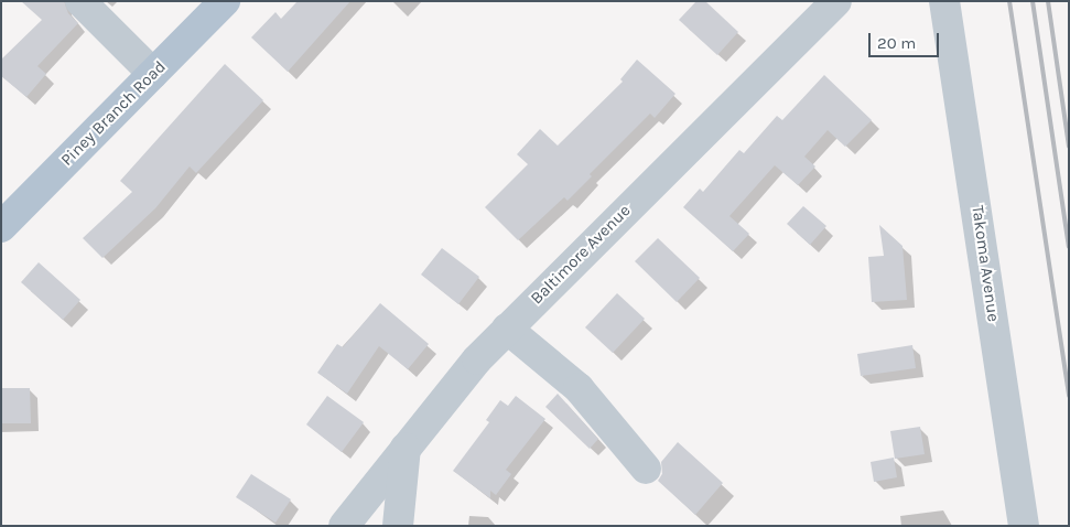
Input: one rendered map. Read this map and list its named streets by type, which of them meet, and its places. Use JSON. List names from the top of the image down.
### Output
{
  "streets": {
    "main road": ["Piney Branch Road"],
    "street": ["Baltimore Avenue", "Takoma Avenue"]
  },
  "scale_bar": "20 m"
}
